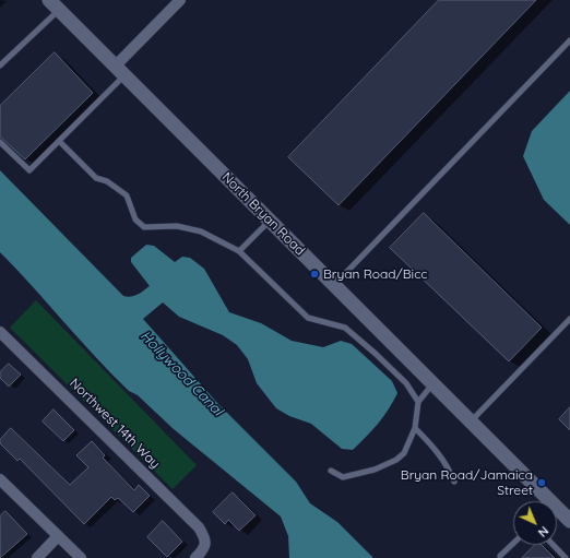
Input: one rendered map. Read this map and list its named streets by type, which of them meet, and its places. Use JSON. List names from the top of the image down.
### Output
{
  "streets": {
    "street": ["North Bryan Road", "Northwest 14th Way"]
  },
  "water": ["Hollywood Canal"],
  "places": ["Bryan Road/Bicc", "Bryan Road/Jamaica Street"],
  "north": "bottom right"
}
